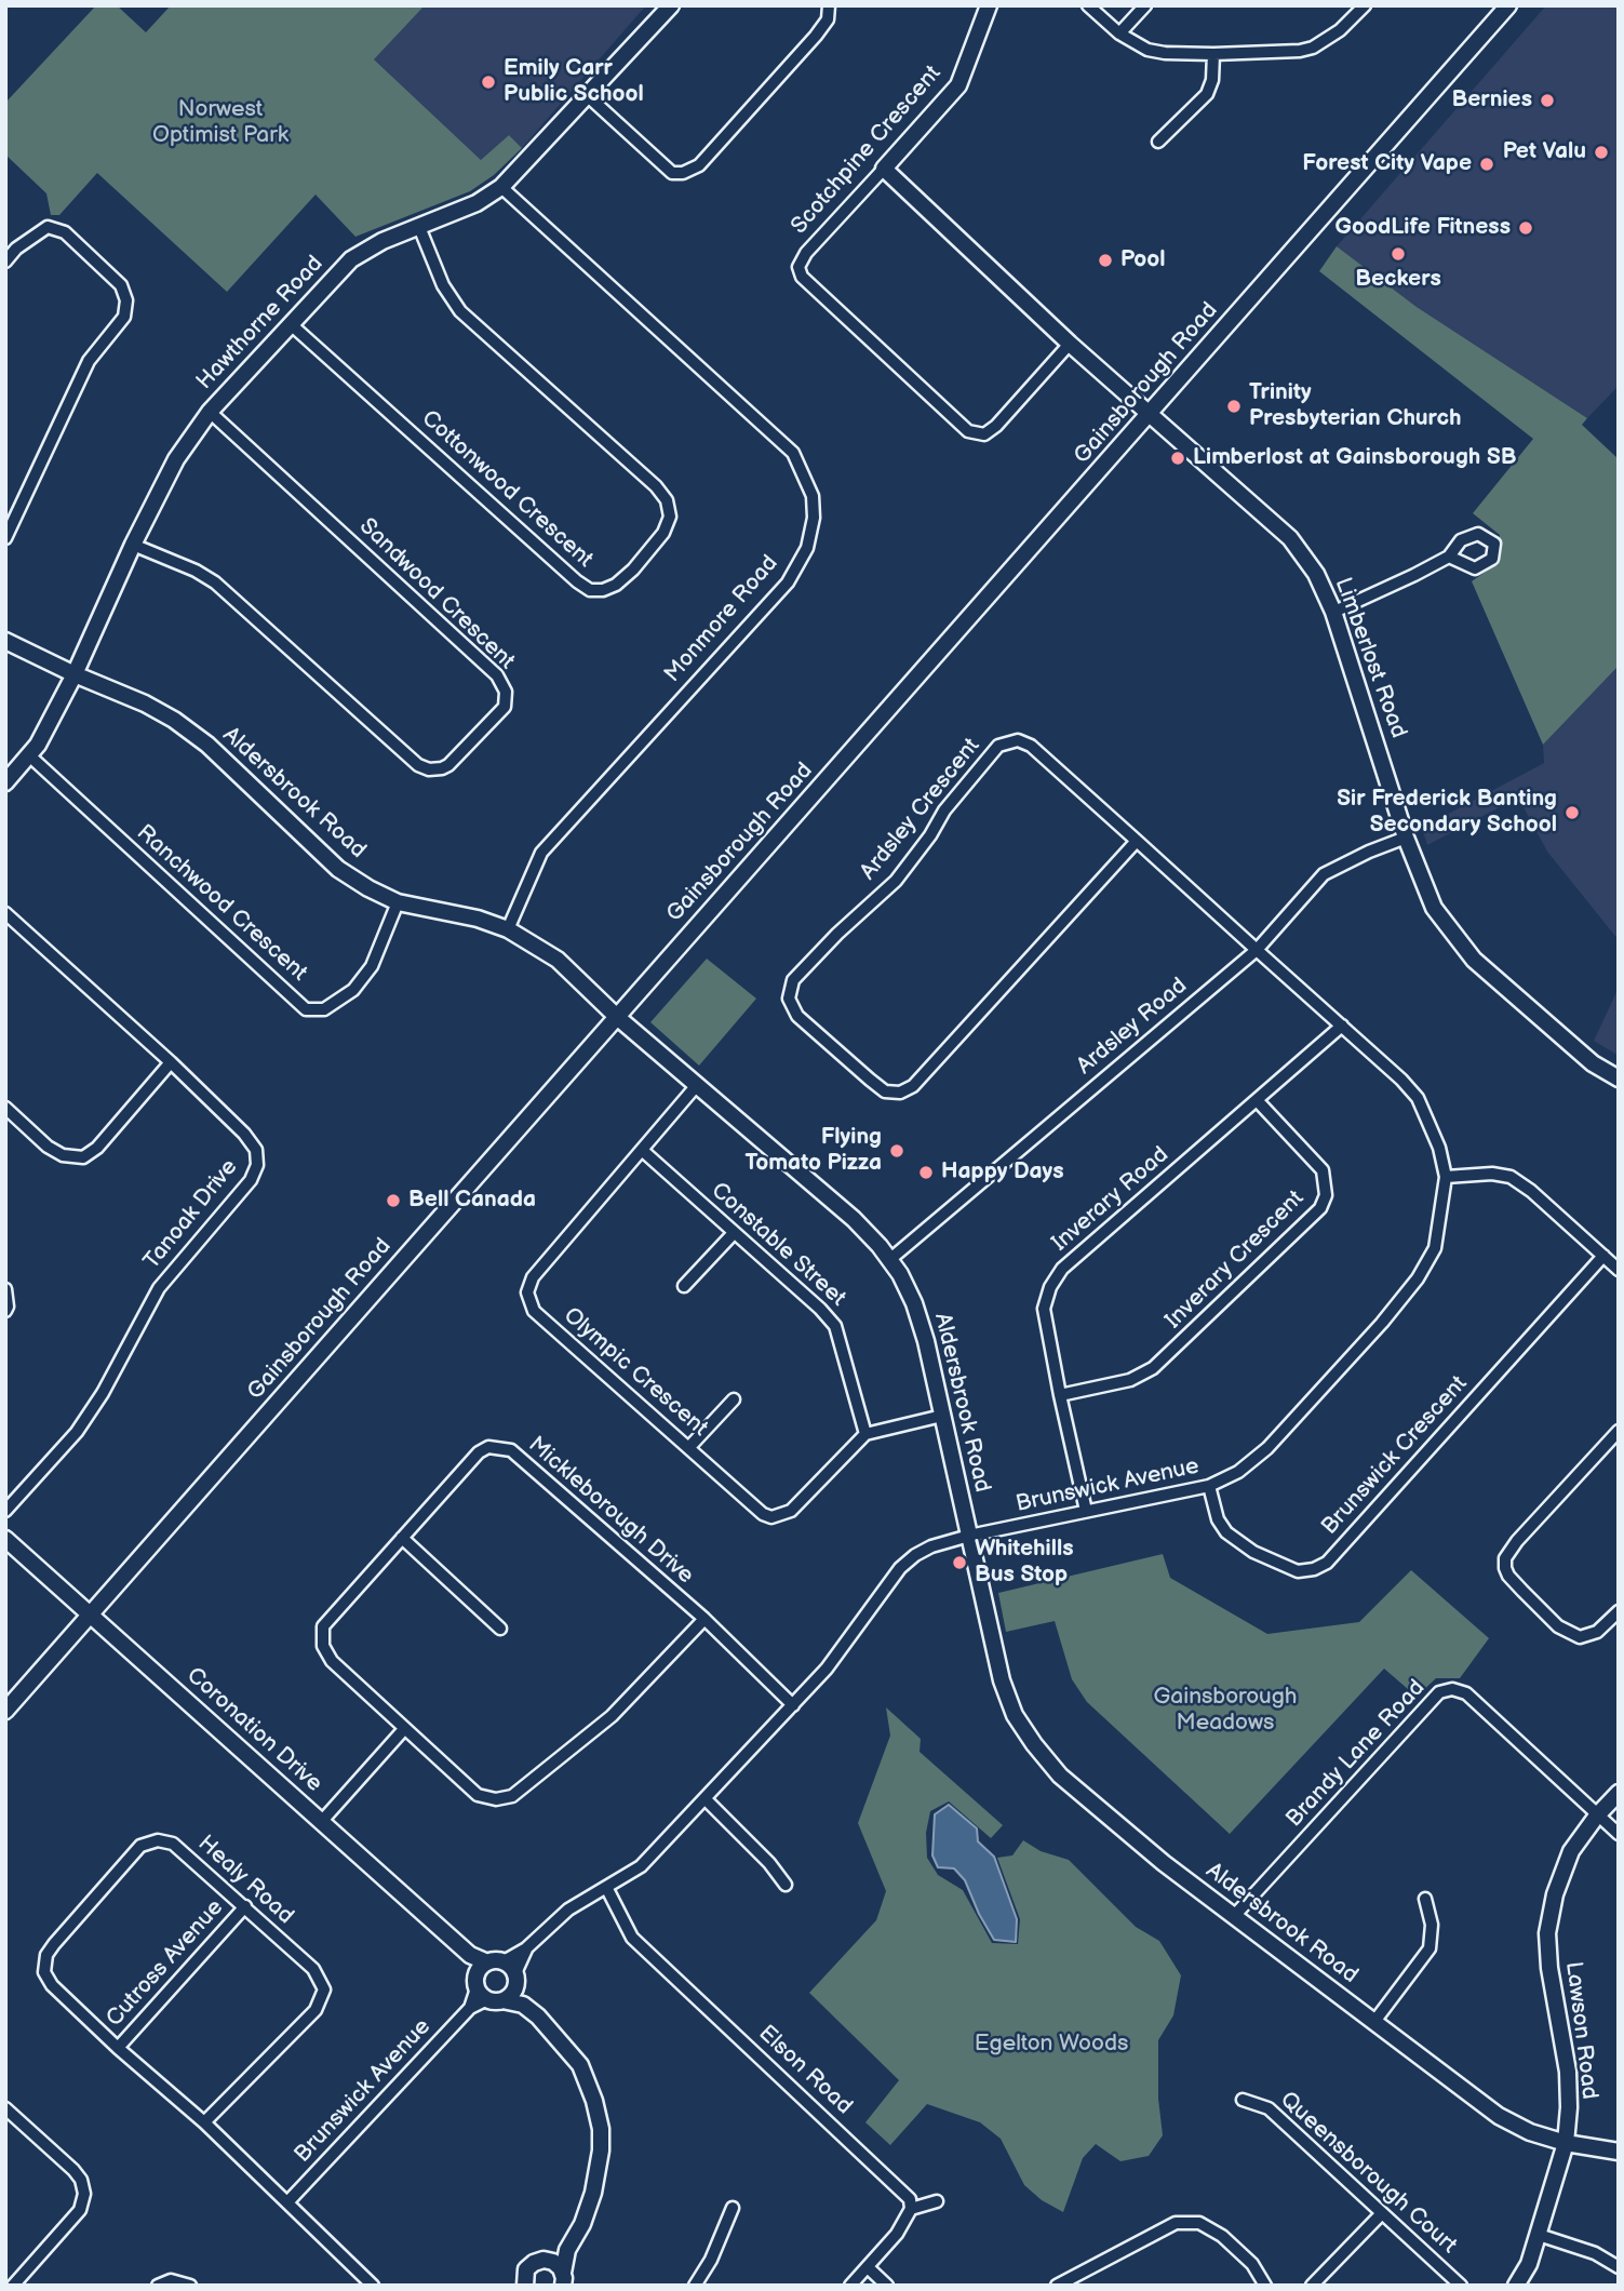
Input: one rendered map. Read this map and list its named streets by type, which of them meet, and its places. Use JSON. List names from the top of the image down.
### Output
{
  "streets": {
    "street": [
      "Scotchpine Crescent",
      "Hawthorne Road",
      "Gainsborough Road",
      "Cottonwood Crescent",
      "Sandwood Crescent",
      "Monmore Road",
      "Limberlost Road",
      "Aldersbrook Road",
      "Ardsley Crescent",
      "Ranchwood Crescent",
      "Ardsley Road",
      "Inverary Road",
      "Tanoak Drive",
      "Constable Street",
      "Inverary Crescent",
      "Olympic Crescent",
      "Brunswick Crescent",
      "Brunswick Avenue",
      "Mickleborough Drive",
      "Coronation Drive",
      "Brandy Lane Road",
      "Healy Road",
      "Cutross Avenue",
      "Lawson Road",
      "Elson Road",
      "Queensborough Court"
    ]
  },
  "crossings": [
    ["Scotchpine Crescent", "Limberlost Road"],
    ["Hawthorne Road", "Cottonwood Crescent"],
    ["Hawthorne Road", "Sandwood Crescent"],
    ["Hawthorne Road", "Monmore Road"],
    ["Hawthorne Road", "Aldersbrook Road"],
    ["Hawthorne Road", "Ranchwood Crescent"],
    ["Gainsborough Road", "Limberlost Road"],
    ["Gainsborough Road", "Aldersbrook Road"],
    ["Gainsborough Road", "Coronation Drive"],
    ["Monmore Road", "Aldersbrook Road"],
    ["Limberlost Road", "Ardsley Road"],
    ["Aldersbrook Road", "Ranchwood Crescent"],
    ["Aldersbrook Road", "Ardsley Road"],
    ["Aldersbrook Road", "Olympic Crescent"],
    ["Aldersbrook Road", "Brunswick Avenue"],
    ["Aldersbrook Road", "Brandy Lane Road"],
    ["Aldersbrook Road", "Lawson Road"],
    ["Ardsley Crescent", "Ardsley Road"],
    ["Ardsley Crescent", "Brunswick Avenue"],
    ["Ardsley Road", "Brunswick Avenue"],
    ["Inverary Road", "Inverary Crescent"],
    ["Inverary Road", "Brunswick Avenue"],
    ["Constable Street", "Olympic Crescent"],
    ["Brunswick Crescent", "Brunswick Avenue"],
    ["Brunswick Avenue", "Mickleborough Drive"],
    ["Brunswick Avenue", "Coronation Drive"],
    ["Brunswick Avenue", "Healy Road"],
    ["Brunswick Avenue", "Elson Road"],
    ["Brandy Lane Road", "Lawson Road"],
    ["Healy Road", "Cutross Avenue"]
  ],
  "parks": ["Norwest Optimist Park", "Gainsborough Meadows", "Egelton Woods"],
  "places": [
    "Emily Carr Public School",
    "Bernies",
    "Pet Valu",
    "Forest City Vape",
    "GoodLife Fitness",
    "Beckers",
    "Pool",
    "Trinity Presbyterian Church",
    "Limberlost at Gainsborough SB",
    "Sir Frederick Banting Secondary School",
    "Flying Tomato Pizza",
    "Happy Days",
    "Bell Canada",
    "Whitehills Bus Stop"
  ]
}
